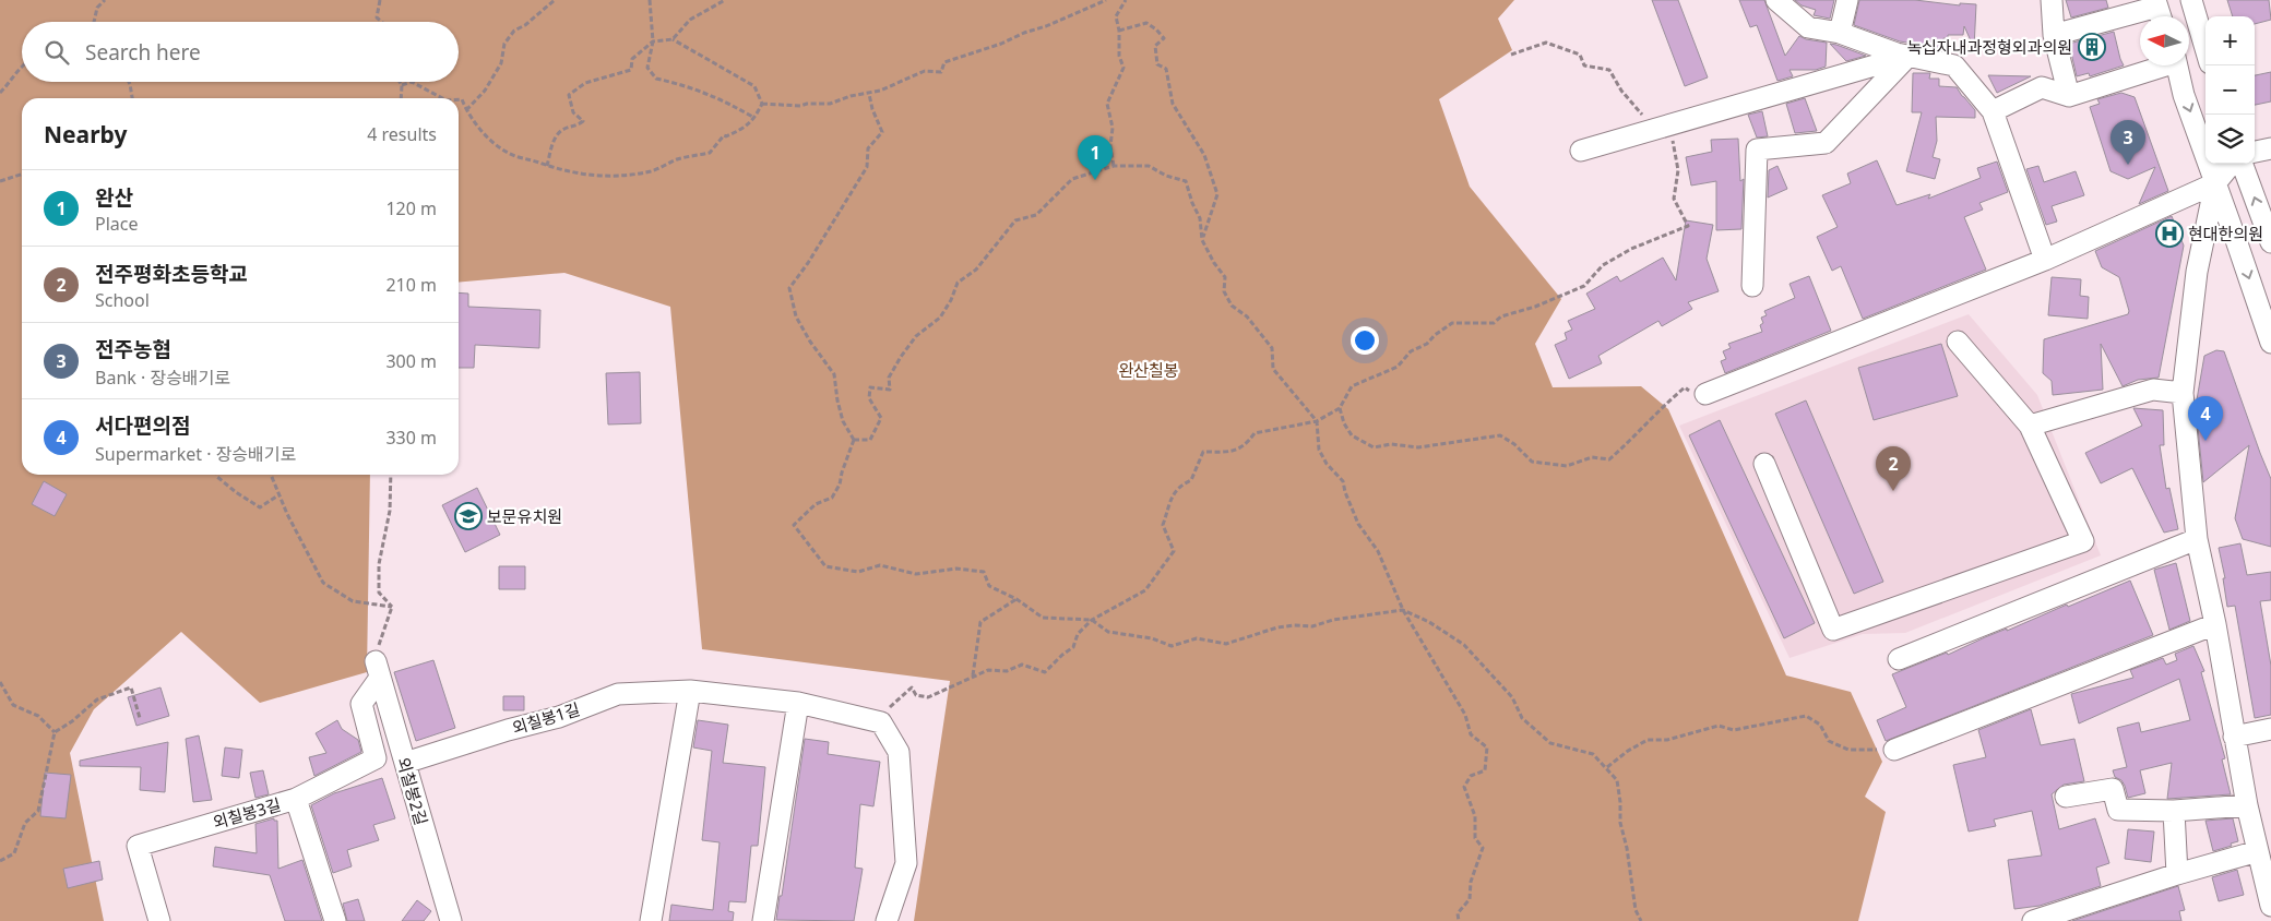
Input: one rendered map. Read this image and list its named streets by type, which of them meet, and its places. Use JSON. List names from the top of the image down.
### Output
{
  "streets": {
    "street": ["외칠봉1길", "외칠봉2길", "외칠봉3길"]
  },
  "crossings": [
    ["외칠봉1길", "외칠봉2길"]
  ],
  "parks": ["완산칠봉"],
  "places": {
    "building": ["녹십자내과정형외과의원"],
    "hospital": ["현대한의원"],
    "school or university": ["보문유치원"]
  },
  "north": "left",
  "page": {
    "map_buttons": ["+", "−"],
    "search": "Search here",
    "heading": ["Nearby", "4 results"],
    "pins": [
      "3",
      "1",
      "4",
      "2"
    ],
    "list": [
      {
        "mark": "1",
        "name": "완산",
        "note": "Place",
        "value": "120 m"
      },
      {
        "mark": "2",
        "name": "전주평화초등학교",
        "note": "School",
        "value": "210 m"
      },
      {
        "mark": "3",
        "name": "전주농협",
        "note": "Bank · 장승배기로",
        "value": "300 m"
      },
      {
        "mark": "4",
        "name": "서다편의점",
        "note": "Supermarket · 장승배기로",
        "value": "330 m"
      }
    ]
  }
}
